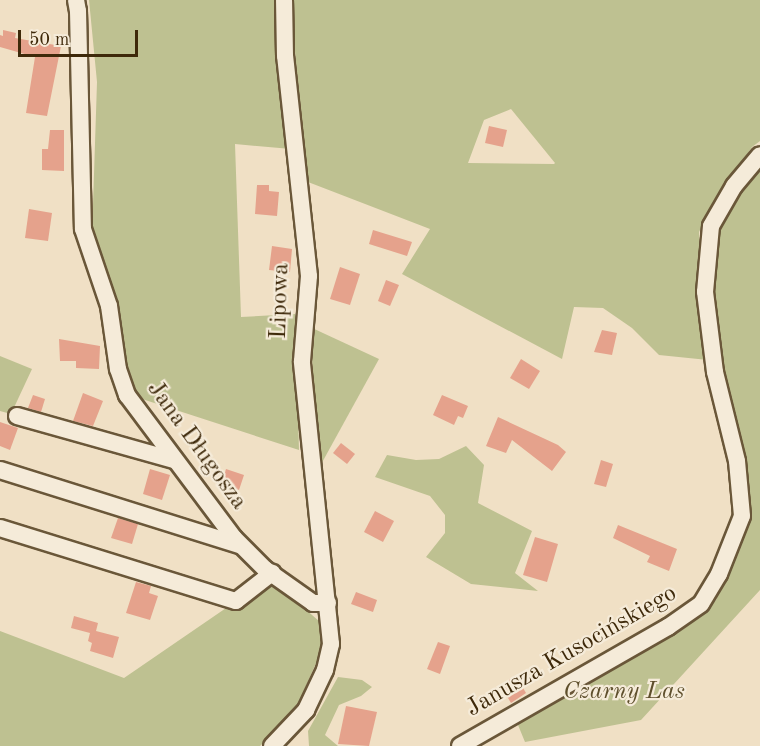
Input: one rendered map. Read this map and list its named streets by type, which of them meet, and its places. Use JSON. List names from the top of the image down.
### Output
{
  "streets": {
    "street": ["Lipowa", "Jana Długosza", "Janusza Kusocińskiego"]
  },
  "crossings": [
    ["Lipowa", "Jana Długosza"]
  ],
  "parks": ["Czarny Las"],
  "scale_bar": "50 m"
}
